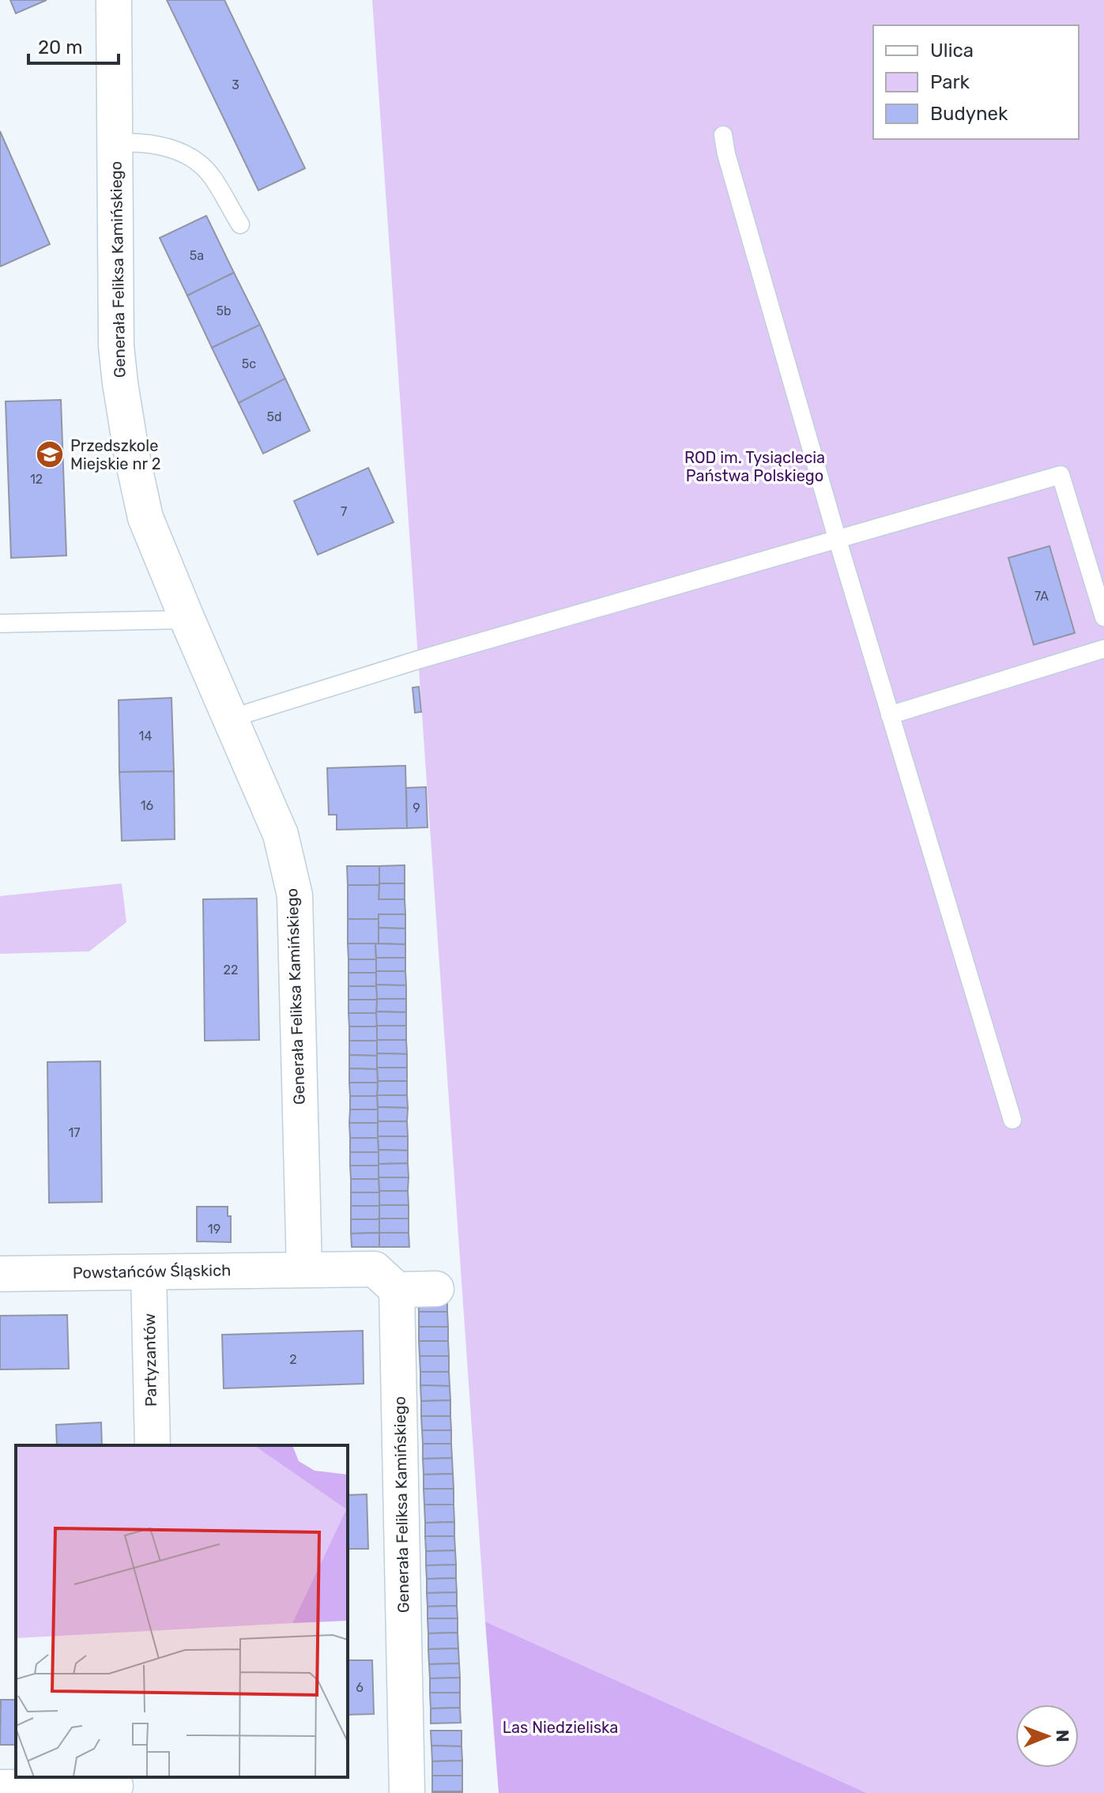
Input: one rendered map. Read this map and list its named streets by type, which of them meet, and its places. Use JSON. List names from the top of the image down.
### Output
{
  "streets": {
    "street": ["Generała Feliksa Kamińskiego", "Powstańców Śląskich", "Partyzantów"]
  },
  "crossings": [
    ["Generała Feliksa Kamińskiego", "Powstańców Śląskich"],
    ["Powstańców Śląskich", "Partyzantów"]
  ],
  "parks": ["ROD im. Tysiąclecia Państwa Polskiego", "Las Niedzieliska"],
  "places": {
    "school or university": ["Przedszkole Miejskie nr 2"]
  },
  "house_numbers": [
    "3",
    "5a",
    "5b",
    "5c",
    "5d",
    "12",
    "7",
    "7A",
    "14",
    "16",
    "9",
    "22",
    "17",
    "19",
    "2",
    "6"
  ],
  "legend": ["Ulica", "Park", "Budynek"],
  "scale_bar": "20 m",
  "north": "right"
}
